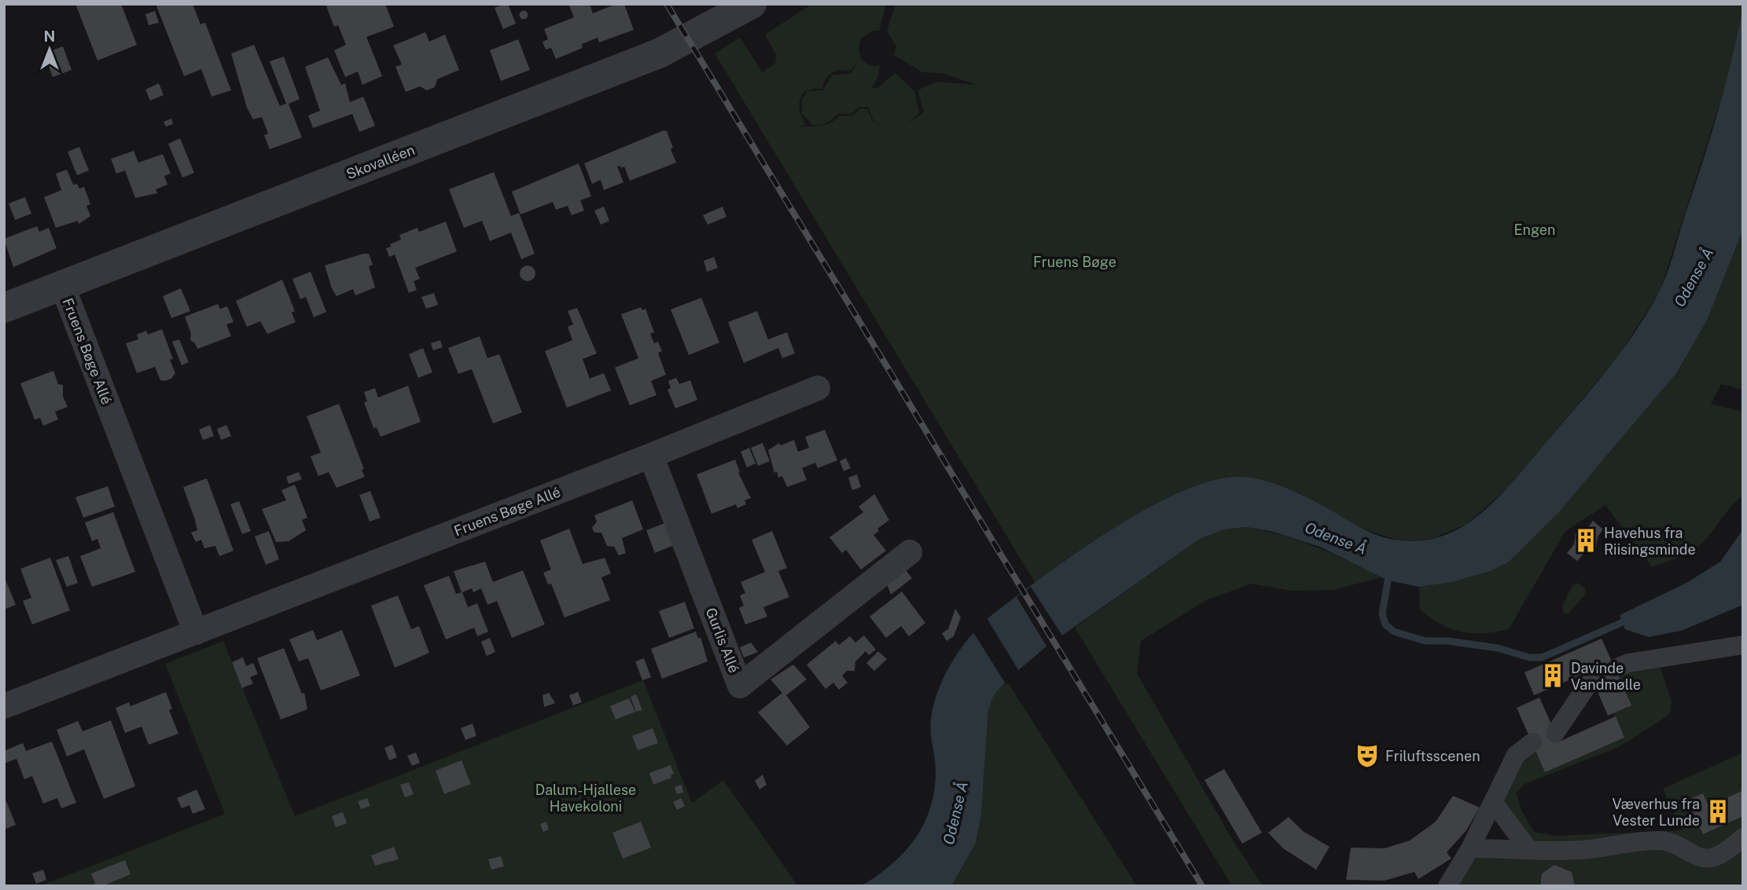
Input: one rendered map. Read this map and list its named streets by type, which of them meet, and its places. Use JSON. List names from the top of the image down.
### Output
{
  "streets": {
    "street": ["Skovalléen", "Fruens Bøge Allé", "Gurlis Allé"]
  },
  "crossings": [
    ["Skovalléen", "Fruens Bøge Allé"],
    ["Fruens Bøge Allé", "Gurlis Allé"]
  ],
  "water": ["Odense Å"],
  "parks": ["Engen", "Fruens Bøge", "Dalum-Hjallese Havekoloni"],
  "places": {
    "building": ["Havehus fra Riisingsminde", "Davinde Vandmølle", "Væverhus fra Vester Lunde"],
    "theatre": ["Friluftsscenen"]
  },
  "north": "top"
}
